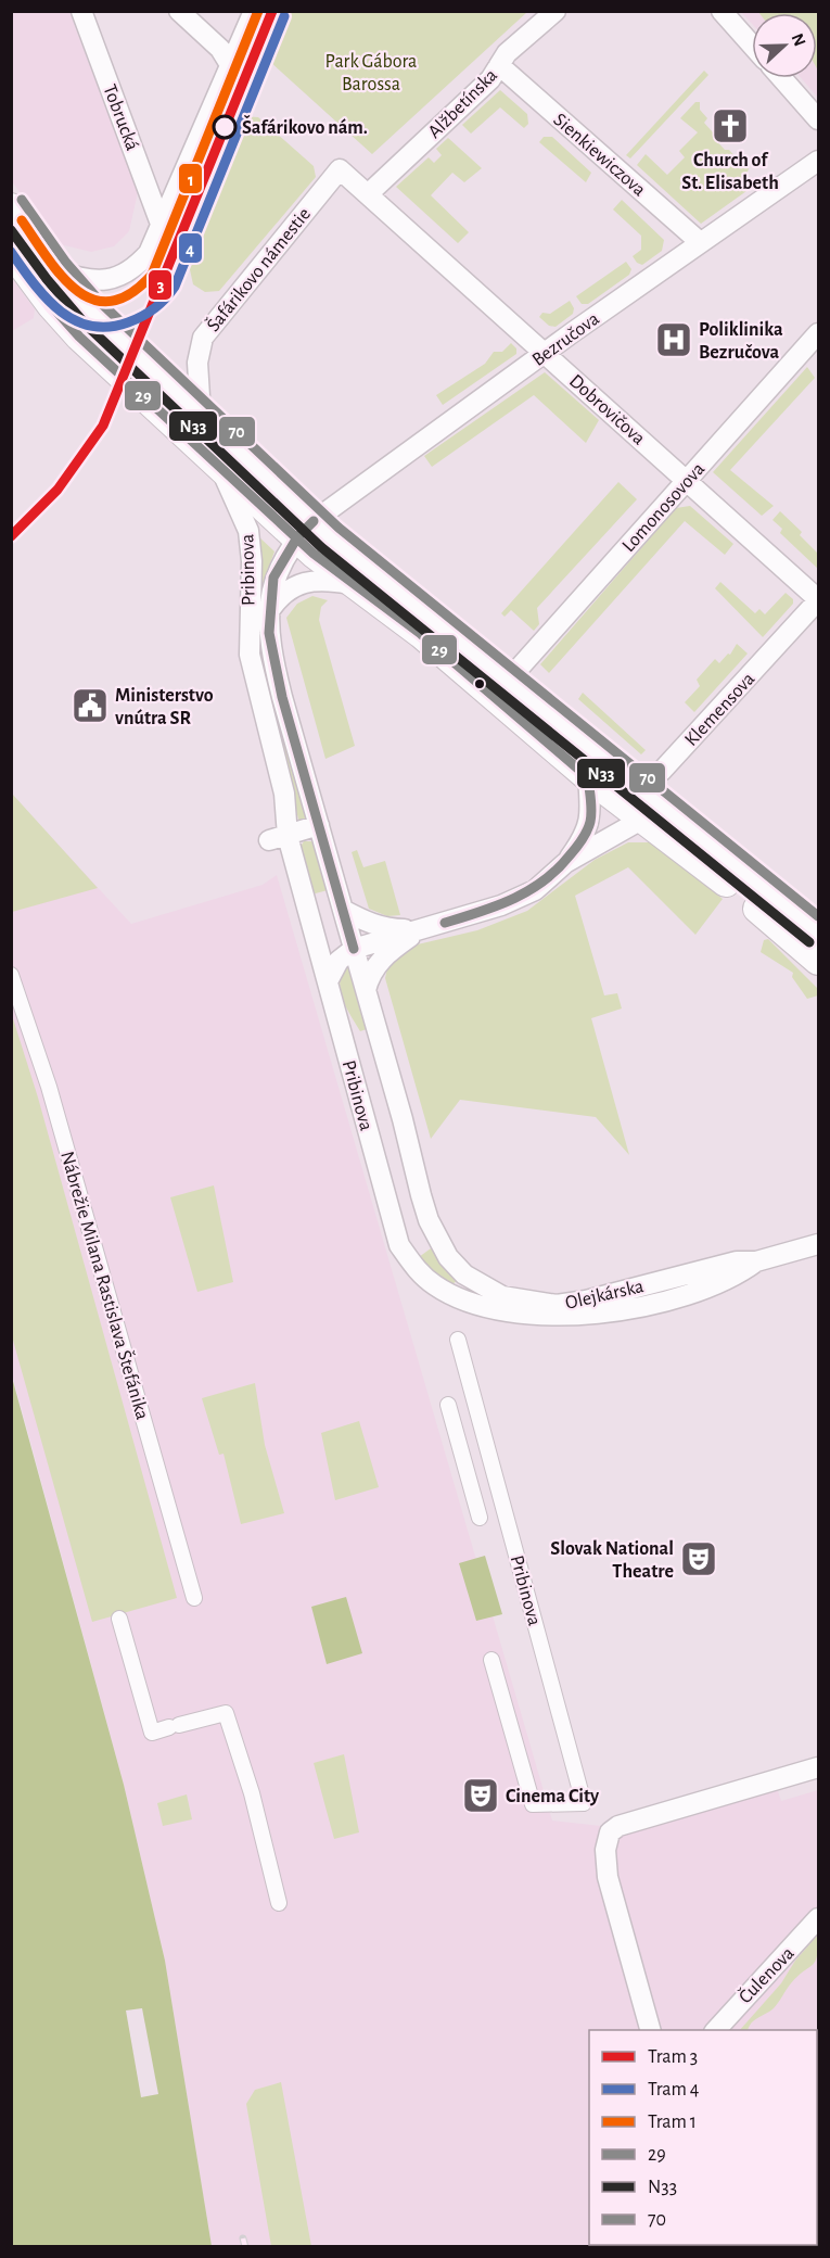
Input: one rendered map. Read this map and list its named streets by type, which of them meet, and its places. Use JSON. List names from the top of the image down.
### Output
{
  "streets": {
    "street": [
      "Alžbetínska",
      "Tobrucká",
      "Sienkiewiczova",
      "Šafárikovo námestie",
      "Bezručova",
      "Dobrovičova",
      "Lomonosovova",
      "Pribinova",
      "Klemensova",
      "Nábrežie Milana Rastislava Štefánika",
      "Olejkárska",
      "Čulenova"
    ]
  },
  "crossings": [
    ["Alžbetínska", "Sienkiewiczova"],
    ["Alžbetínska", "Šafárikovo námestie"],
    ["Alžbetínska", "Dobrovičova"],
    ["Sienkiewiczova", "Bezručova"],
    ["Šafárikovo námestie", "Dobrovičova"],
    ["Bezručova", "Dobrovičova"],
    ["Bezručova", "Pribinova"],
    ["Dobrovičova", "Lomonosovova"],
    ["Dobrovičova", "Klemensova"],
    ["Pribinova", "Olejkárska"]
  ],
  "parks": ["Park Gábora Barossa"],
  "places": {
    "church": ["Church of St. Elisabeth"],
    "other": ["Šafárikovo nám."],
    "hospital": ["Poliklinika Bezručova"],
    "public building": ["Ministerstvo vnútra SR"],
    "theatre": ["Slovak National Theatre", "Cinema City"]
  },
  "lines": [
    "tram line 3",
    "tram line 1",
    "tram line 4",
    "transit line 70",
    "transit line N33",
    "transit line 29"
  ],
  "legend": [
    "Tram 3",
    "Tram 4",
    "Tram 1",
    "29",
    "N33",
    "70"
  ],
  "north": "right"
}
